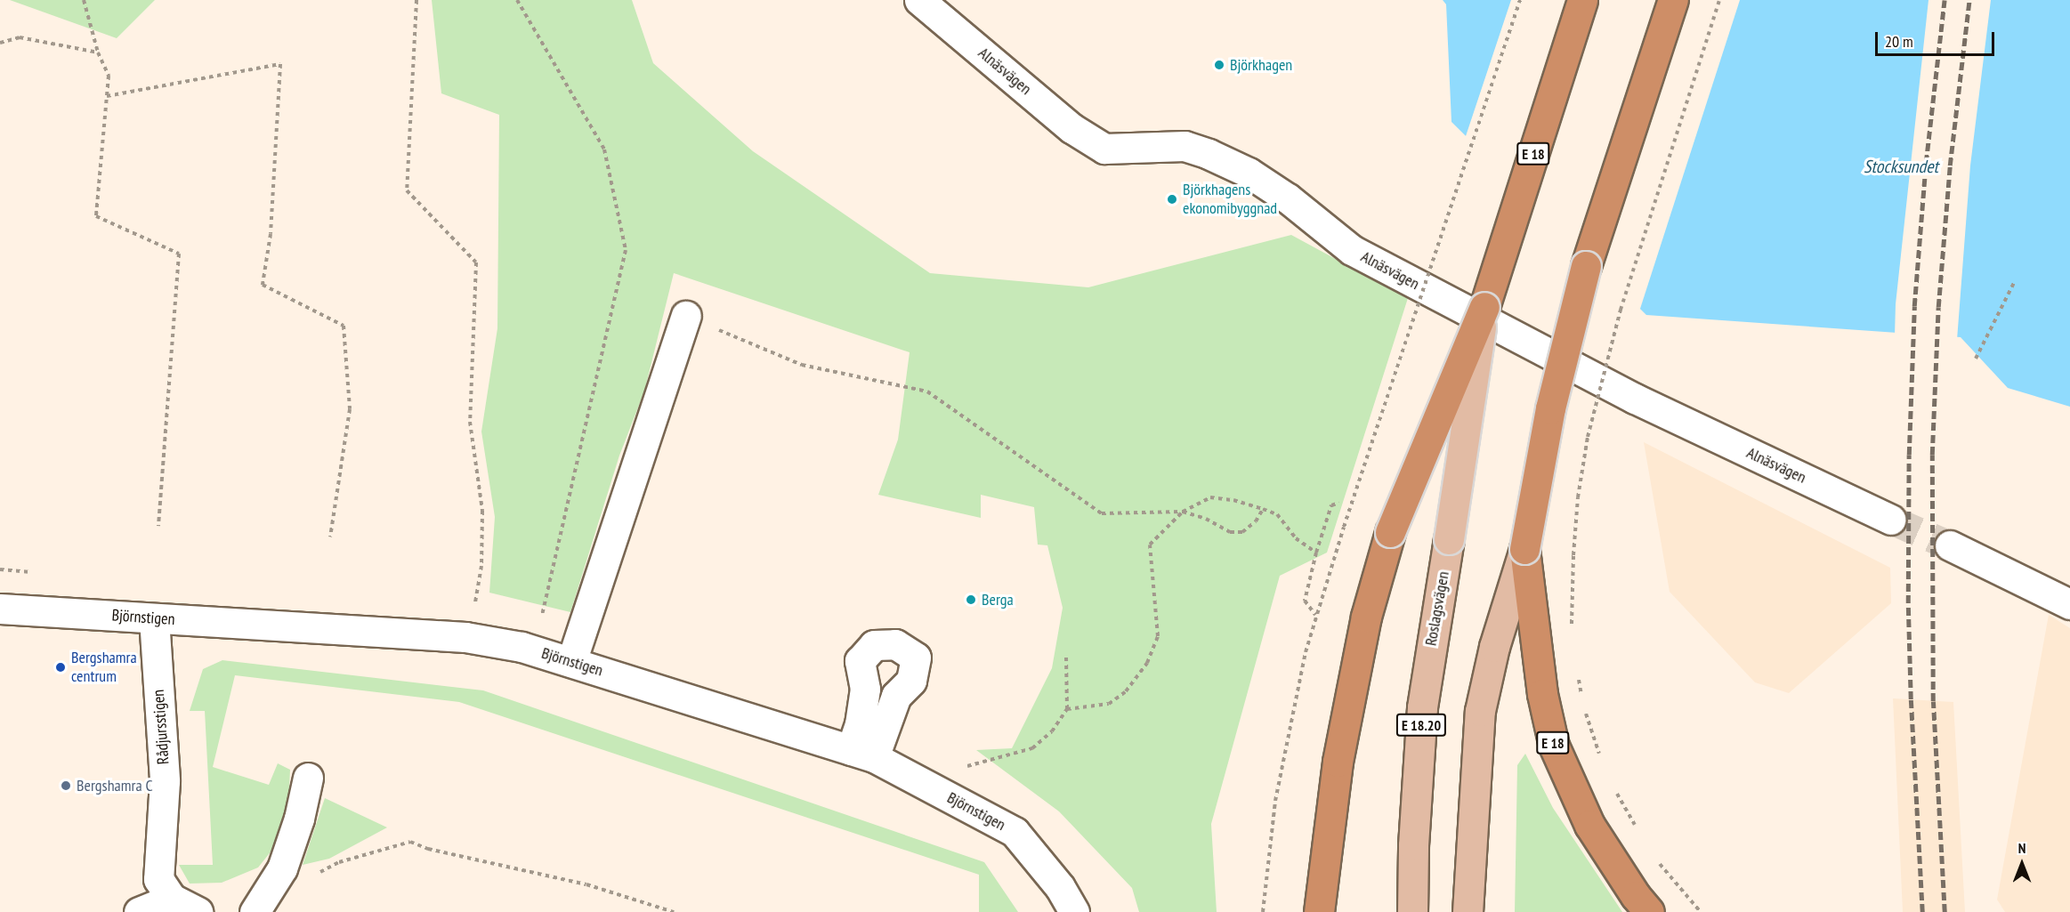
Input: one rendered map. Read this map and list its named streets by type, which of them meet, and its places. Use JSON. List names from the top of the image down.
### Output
{
  "streets": {
    "highway": ["E 18"],
    "main road": ["Roslagsvägen", "E 18.20"],
    "street": ["Alnäsvägen", "Björnstigen", "Rådjursstigen"]
  },
  "crossings": [
    ["E 18", "Roslagsvägen"],
    ["Björnstigen", "Rådjursstigen"]
  ],
  "water": ["Stocksundet"],
  "places": [
    "Björkhagen",
    "Björkhagens ekonomibyggnad",
    "Berga",
    "Bergshamra centrum",
    "Bergshamra C"
  ],
  "scale_bar": "20 m",
  "north": "top"
}
